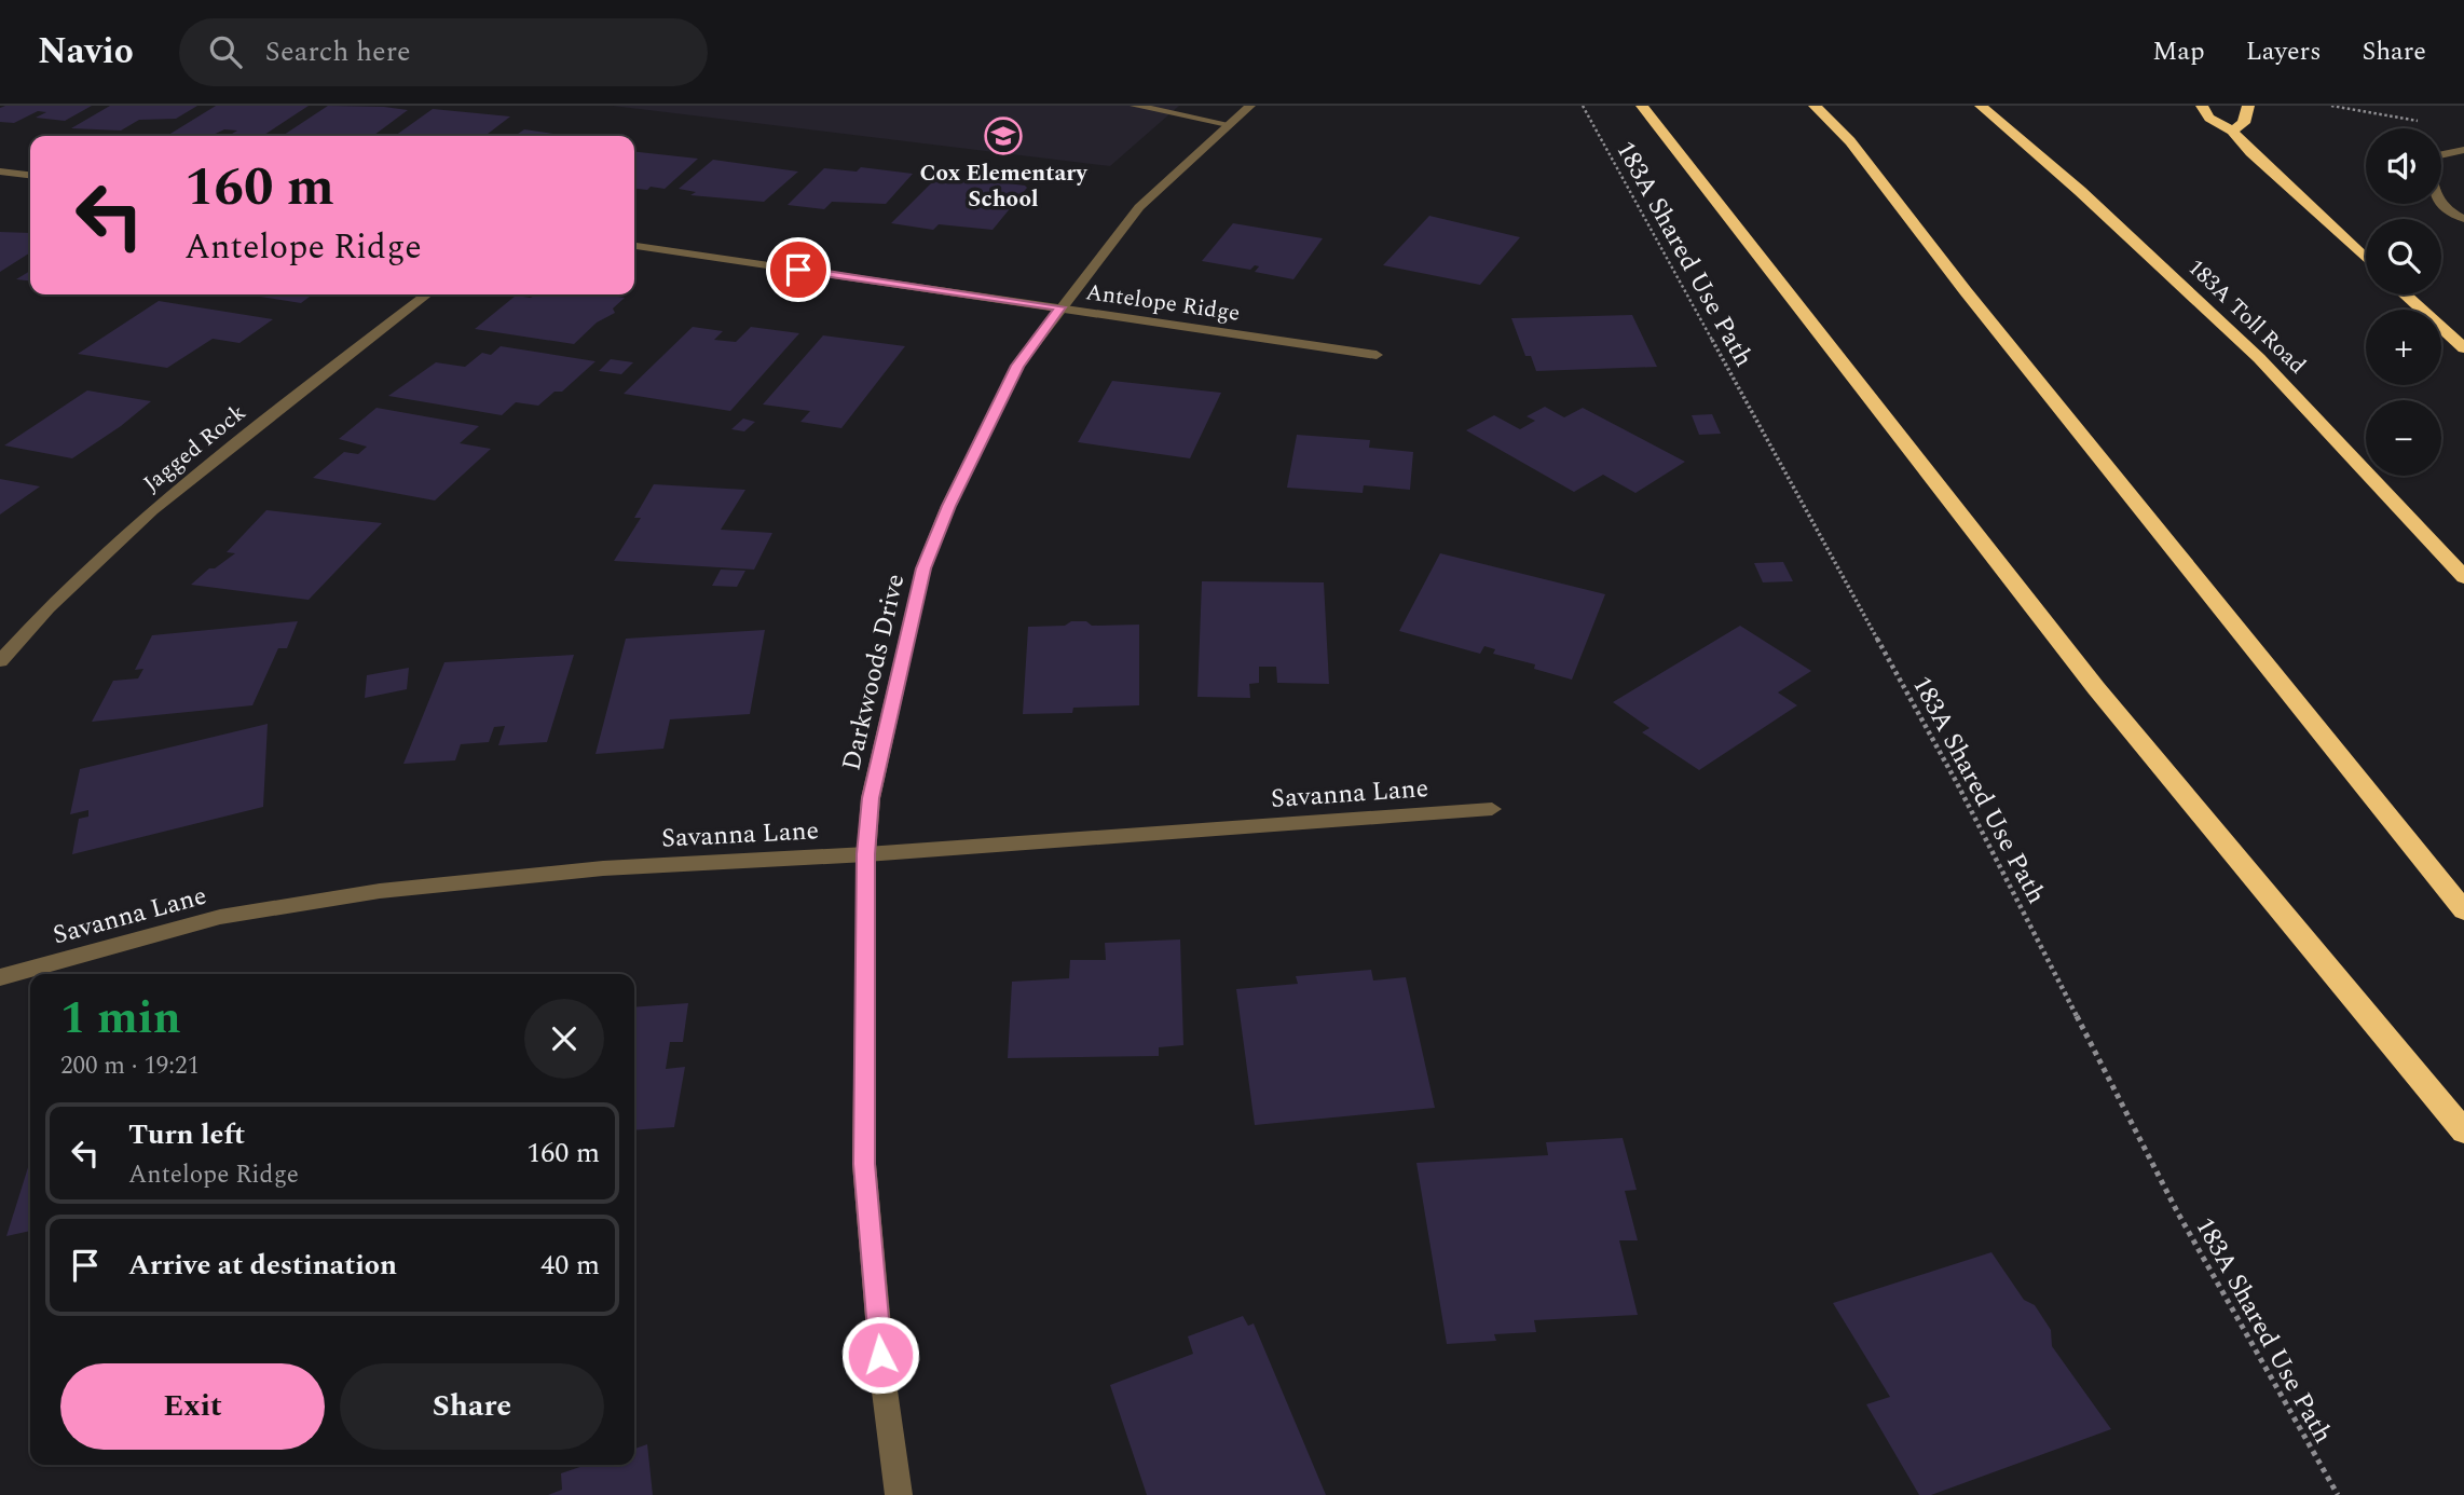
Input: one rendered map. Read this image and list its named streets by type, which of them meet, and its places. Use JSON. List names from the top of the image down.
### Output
{
  "streets": {
    "highway": ["183A Toll Road"],
    "street": [
      "Antelope Ridge",
      "Jagged Rock",
      "Darkwoods Drive",
      "Savanna Lane"
    ],
    "path": ["183A Shared Use Path"]
  },
  "crossings": [
    ["Antelope Ridge", "Darkwoods Drive"],
    ["Darkwoods Drive", "Savanna Lane"]
  ],
  "places": {
    "school or university": ["Cox Elementary School"]
  },
  "page": {
    "header": "Navio",
    "search": "Search here",
    "nav": ["Map", "Layers", "Share"],
    "map_buttons": ["+", "−"],
    "turn": ["160 m", "Antelope Ridge"],
    "heading": ["1 min", "200 m · 19:21"],
    "list": [
      {
        "name": "Turn left",
        "note": "Antelope Ridge",
        "value": "160 m"
      },
      {
        "name": "Arrive at destination",
        "value": "40 m"
      }
    ],
    "buttons": ["Exit", "Share"]
  }
}
